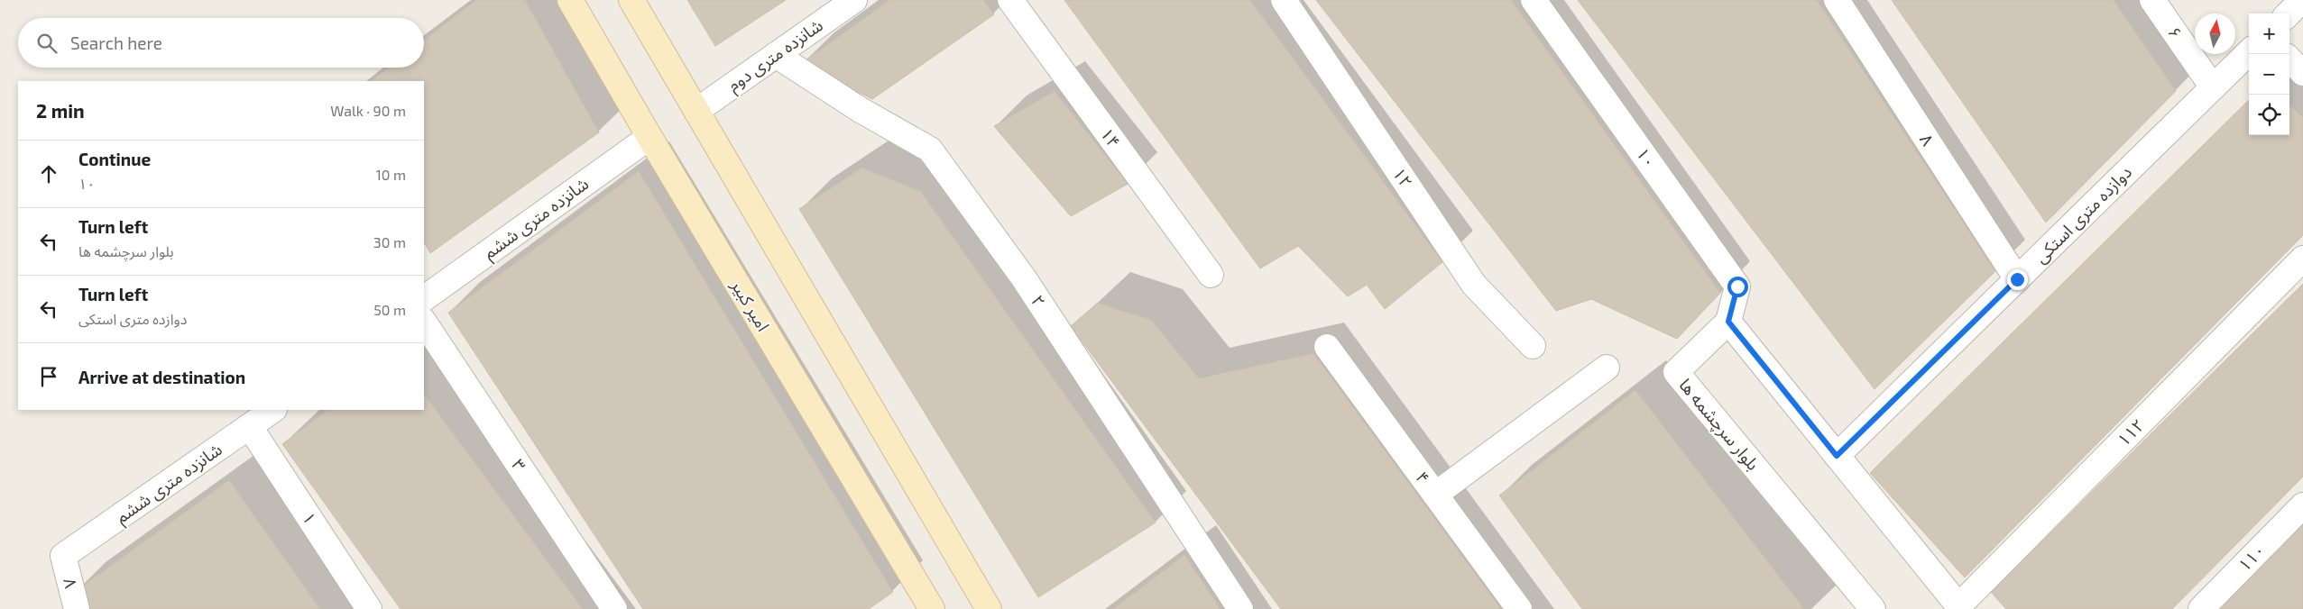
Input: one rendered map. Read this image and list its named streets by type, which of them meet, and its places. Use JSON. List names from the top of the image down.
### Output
{
  "streets": {
    "main road": ["امیر کبیر"],
    "street": [
      "۶",
      "شانزده متری دوم",
      "۱۴",
      "۸",
      "۱۰",
      "۱۲",
      "دوازده متری استکی",
      "شانزده متری ششم",
      "۲",
      "بلوار سرچشمه ها",
      "۱۱۲",
      "۳",
      "۴",
      "۱",
      "۱۱۰"
    ]
  },
  "crossings": [
    ["۶", "دوازده متری استکی"],
    ["شانزده متری دوم", "۲"],
    ["۸", "دوازده متری استکی"],
    ["۸", "شانزده متری ششم"],
    ["۱۰", "بلوار سرچشمه ها"],
    ["شانزده متری ششم", "امیر کبیر"],
    ["شانزده متری ششم", "۱"]
  ],
  "north": "top",
  "page": {
    "map_buttons": ["+", "−"],
    "search": "Search here",
    "heading": ["2 min", "Walk · 90 m"],
    "list": [
      ["Continue", "۱۰", "10 m"],
      ["Turn left", "بلوار سرچشمه ها", "30 m"],
      ["Turn left", "دوازده متری استکی", "50 m"],
      "Arrive at destination"
    ]
  }
}
